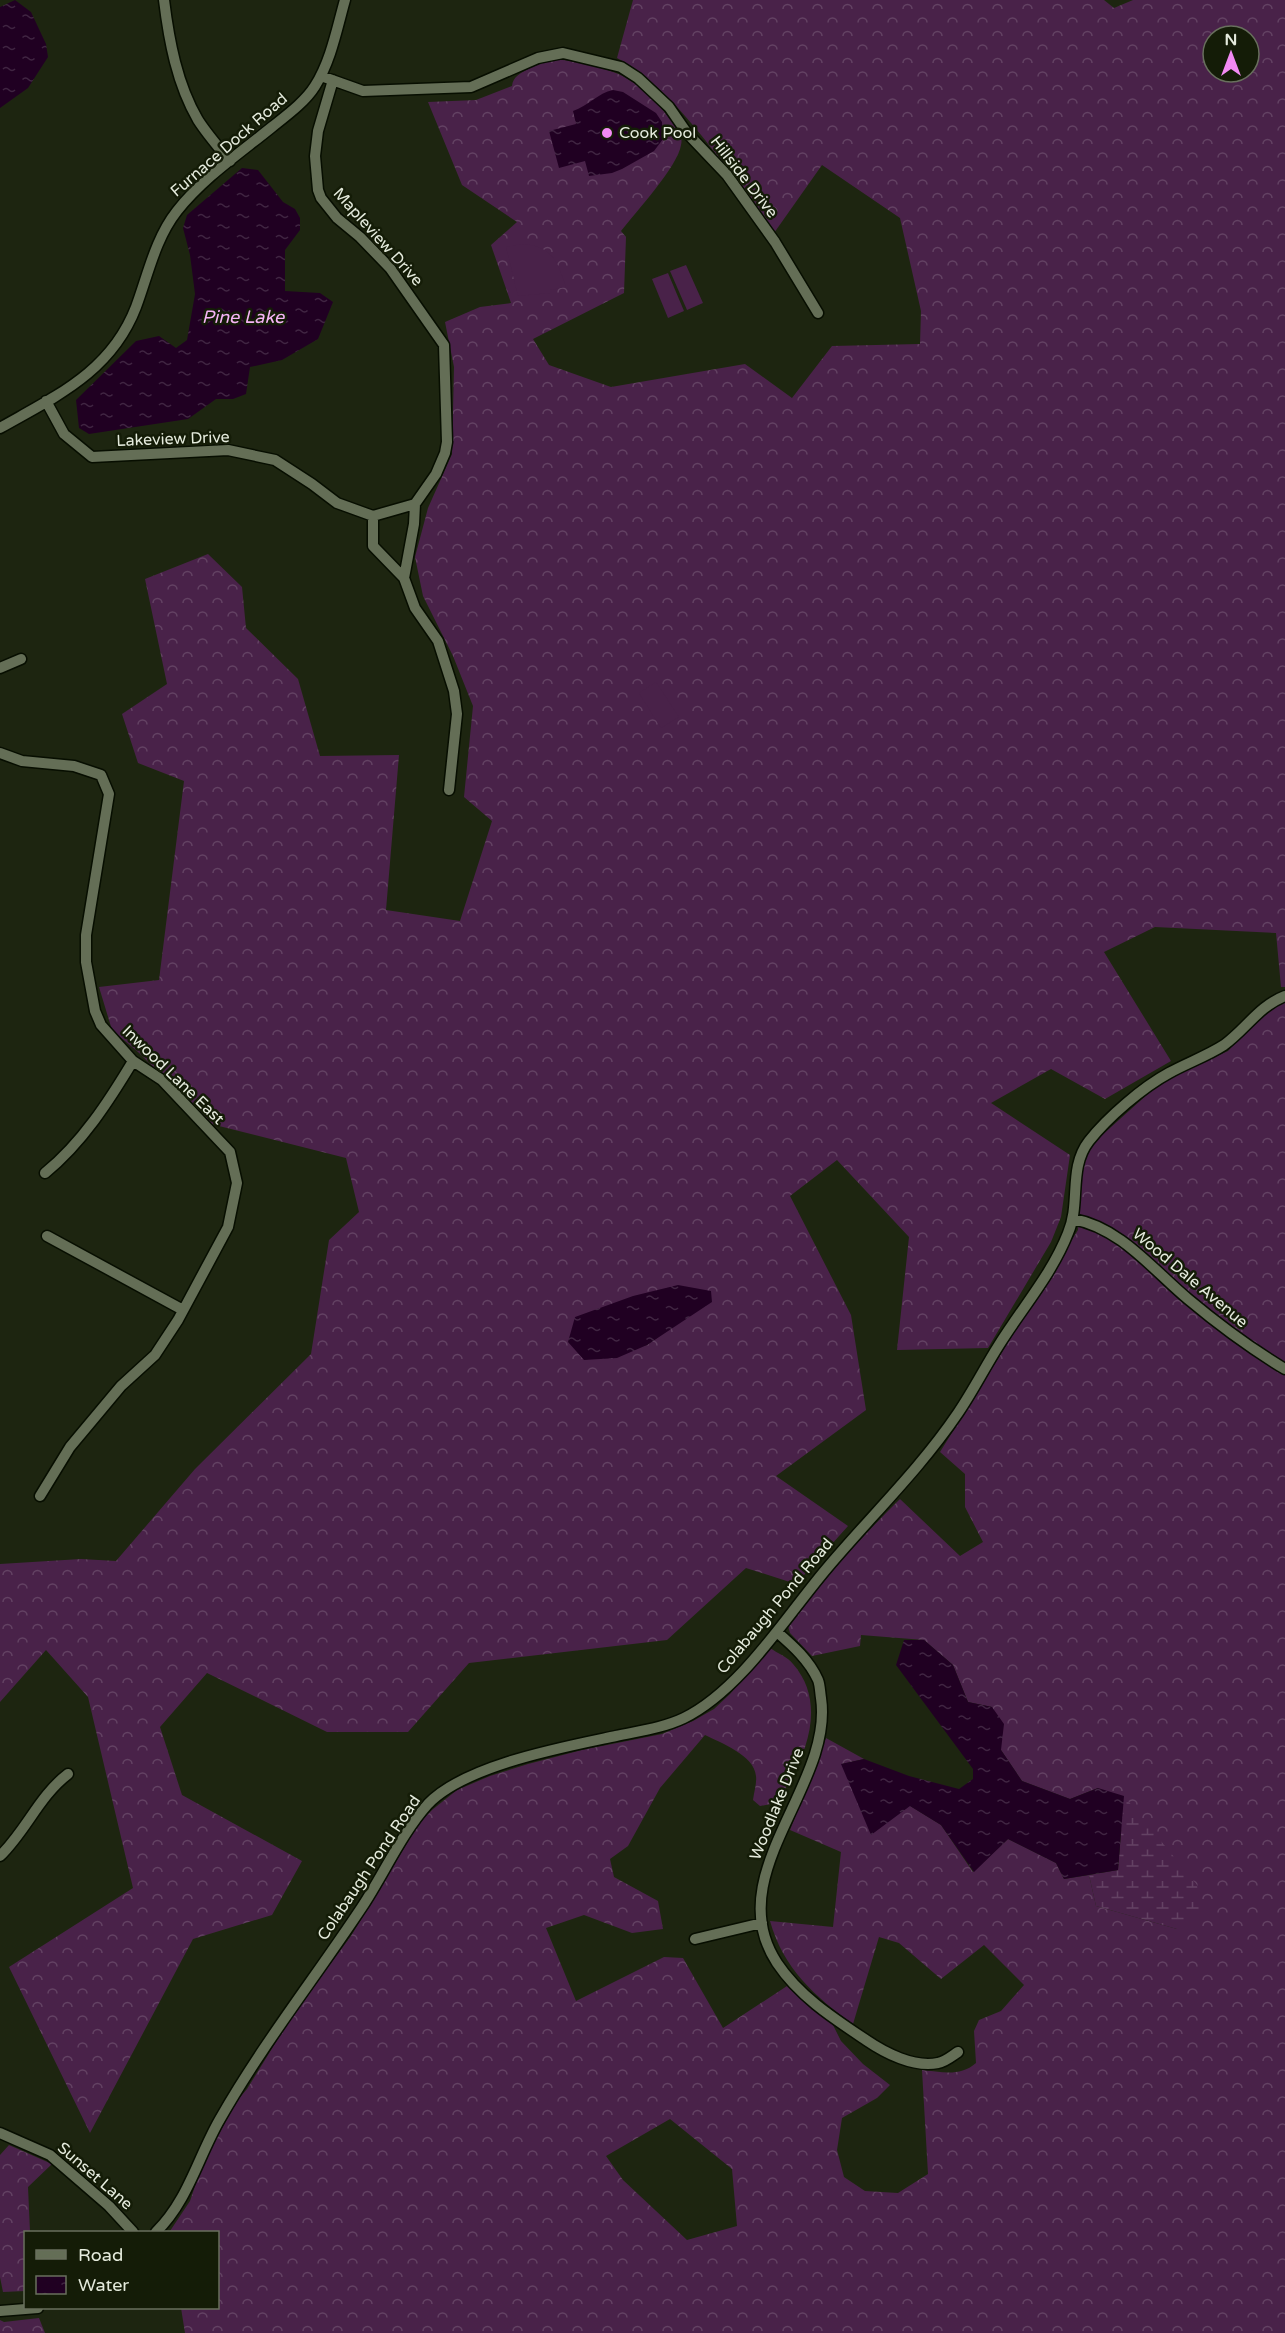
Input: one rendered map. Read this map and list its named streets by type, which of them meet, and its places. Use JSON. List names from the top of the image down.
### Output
{
  "streets": {
    "street": [
      "Furnace Dock Road",
      "Hillside Drive",
      "Mapleview Drive",
      "Lakeview Drive",
      "Inwood Lane East",
      "Wood Dale Avenue",
      "Colabaugh Pond Road",
      "Woodlake Drive",
      "Sunset Lane"
    ]
  },
  "crossings": [
    ["Furnace Dock Road", "Hillside Drive"],
    ["Furnace Dock Road", "Lakeview Drive"],
    ["Hillside Drive", "Mapleview Drive"],
    ["Wood Dale Avenue", "Colabaugh Pond Road"],
    ["Colabaugh Pond Road", "Woodlake Drive"]
  ],
  "water": ["Pine Lake"],
  "places": ["Cook Pool"],
  "legend": ["Road", "Water"],
  "north": "top"
}
